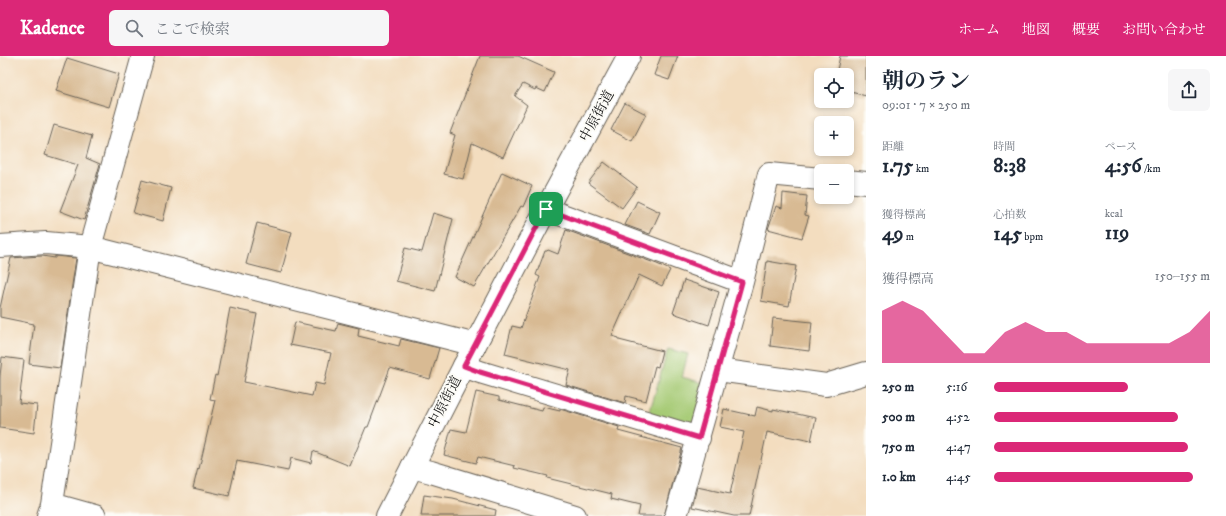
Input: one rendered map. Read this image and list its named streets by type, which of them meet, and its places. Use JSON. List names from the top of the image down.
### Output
{
  "streets": {
    "street": ["中原街道"]
  },
  "page": {
    "header": "Kadence",
    "search": "ここで検索",
    "nav": [
      "ホーム",
      "地図",
      "概要",
      "お問い合わせ"
    ],
    "heading": ["朝のラン", "09:01 · 7 × 250 m"],
    "map_buttons": ["+", "−"],
    "stats": [
      ["距離", "1.75 km"],
      ["時間", "8:38"],
      ["ペース", "4:56 /km"],
      ["獲得標高", "49 m"],
      ["心拍数", "145 bpm"],
      ["kcal", "119"]
    ],
    "chart": ["獲得標高", "150–155 m"],
    "list": [
      {
        "name": "250 m",
        "note": "5:16"
      },
      {
        "name": "500 m",
        "note": "4:52"
      },
      {
        "name": "750 m",
        "note": "4:47"
      },
      {
        "name": "1.0 km",
        "note": "4:45"
      }
    ]
  }
}
